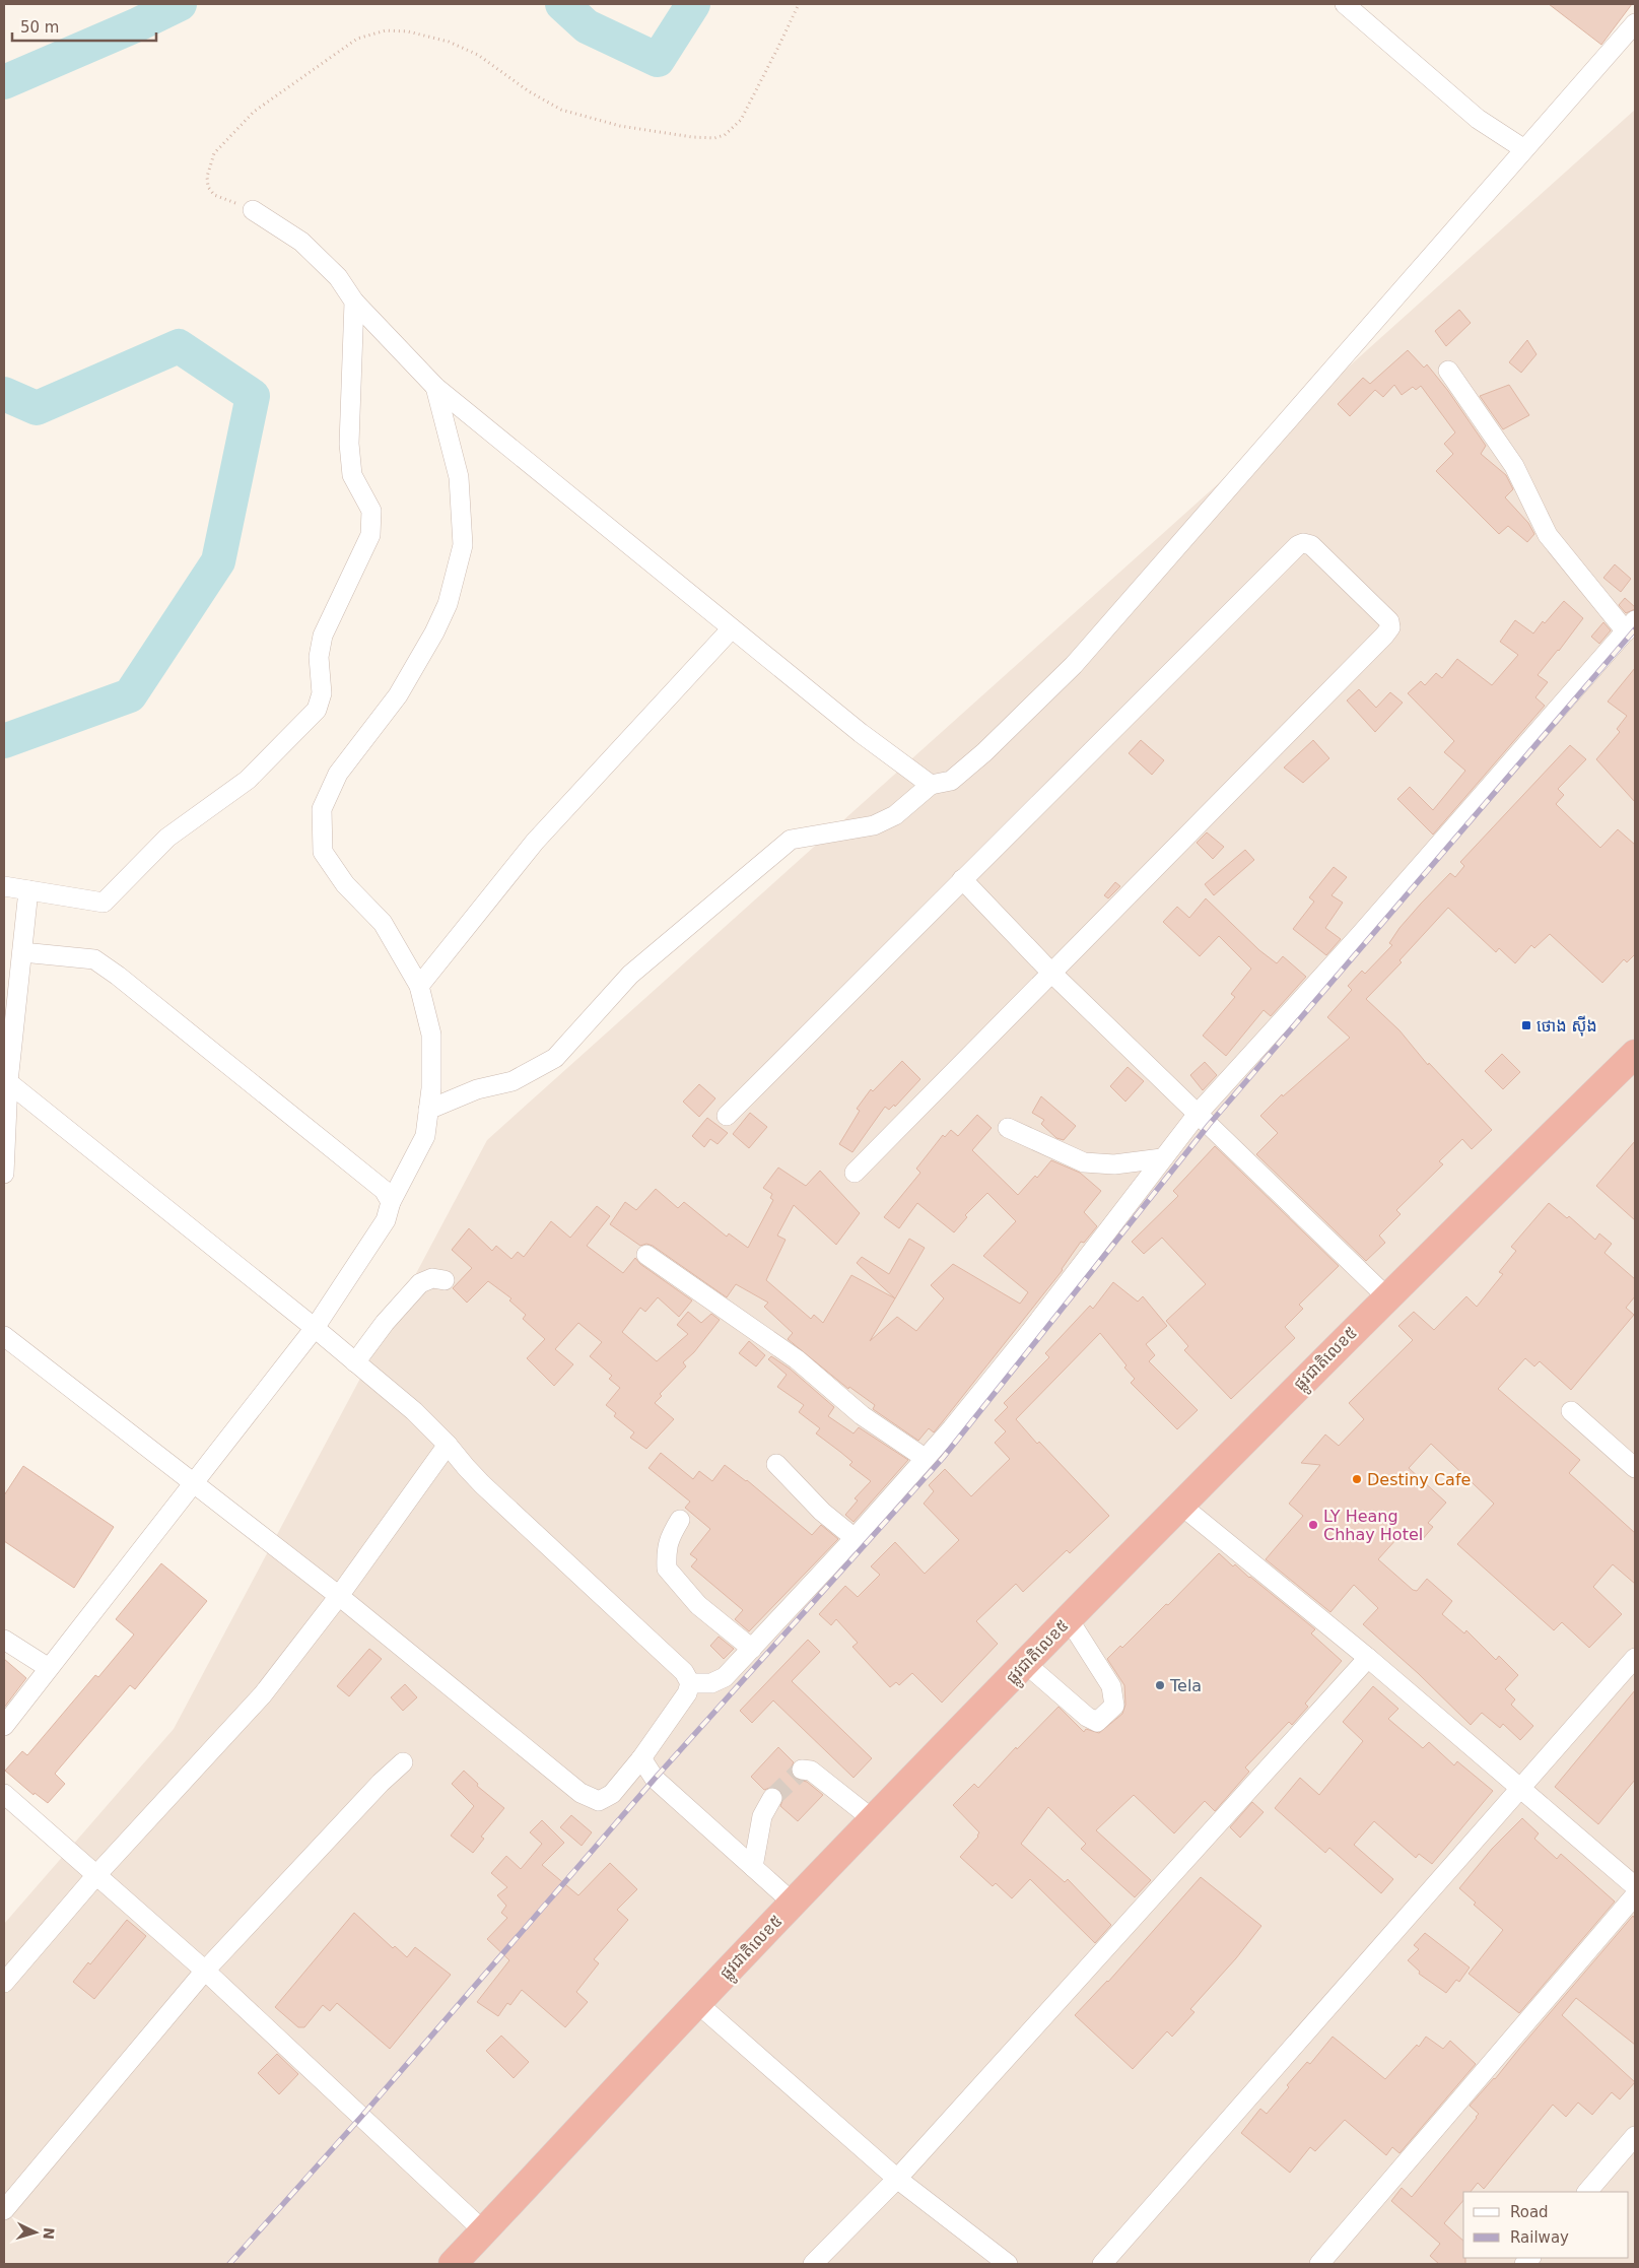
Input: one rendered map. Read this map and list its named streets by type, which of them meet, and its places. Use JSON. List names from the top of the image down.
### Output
{
  "streets": {
    "highway": ["ផ្លូវជាតិលេខ៥"]
  },
  "places": {
    "transit": ["ថោង ស៊ីង"],
    "other": ["Destiny Cafe", "LY Heang Chhay Hotel", "Tela"]
  },
  "legend": ["Road", "Railway"],
  "scale_bar": "50 m",
  "north": "right"
}
